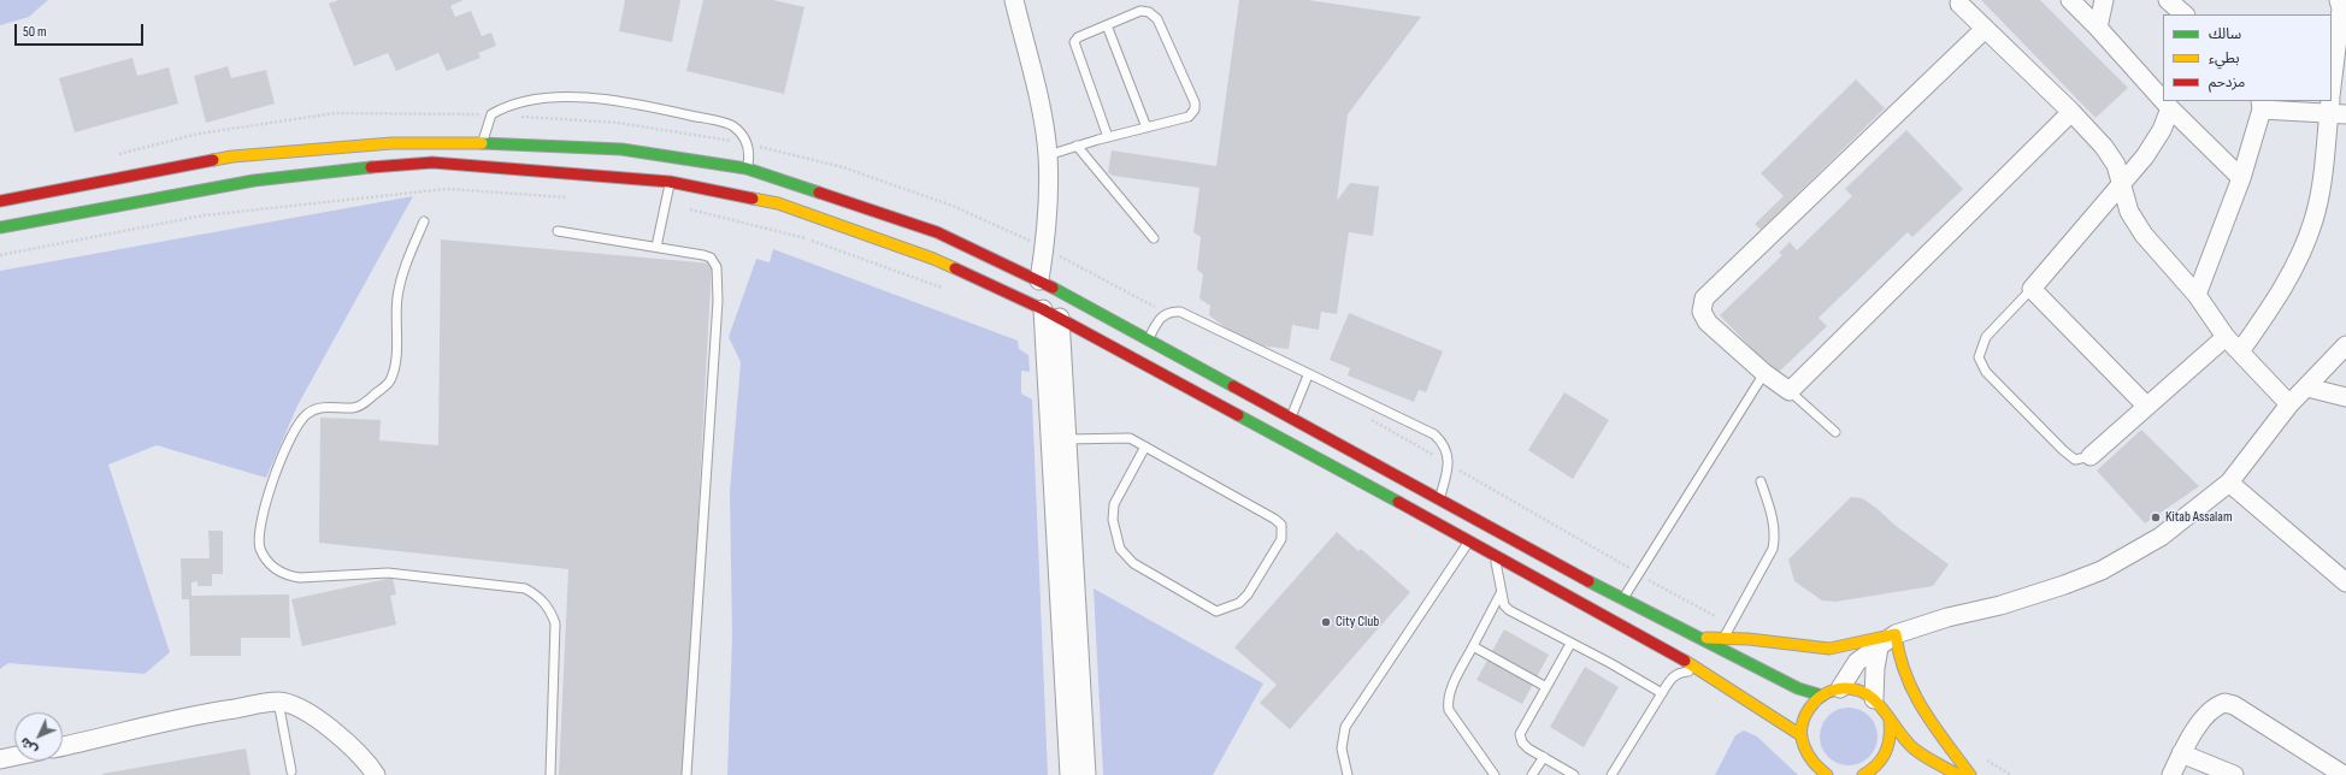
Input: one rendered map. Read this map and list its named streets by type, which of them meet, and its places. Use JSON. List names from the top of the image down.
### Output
{
  "places": ["Kitab Assalam", "City Club"],
  "legend": ["سالك", "بطيء", "مزدحم"],
  "scale_bar": "50 m",
  "north": "bottom left"
}
